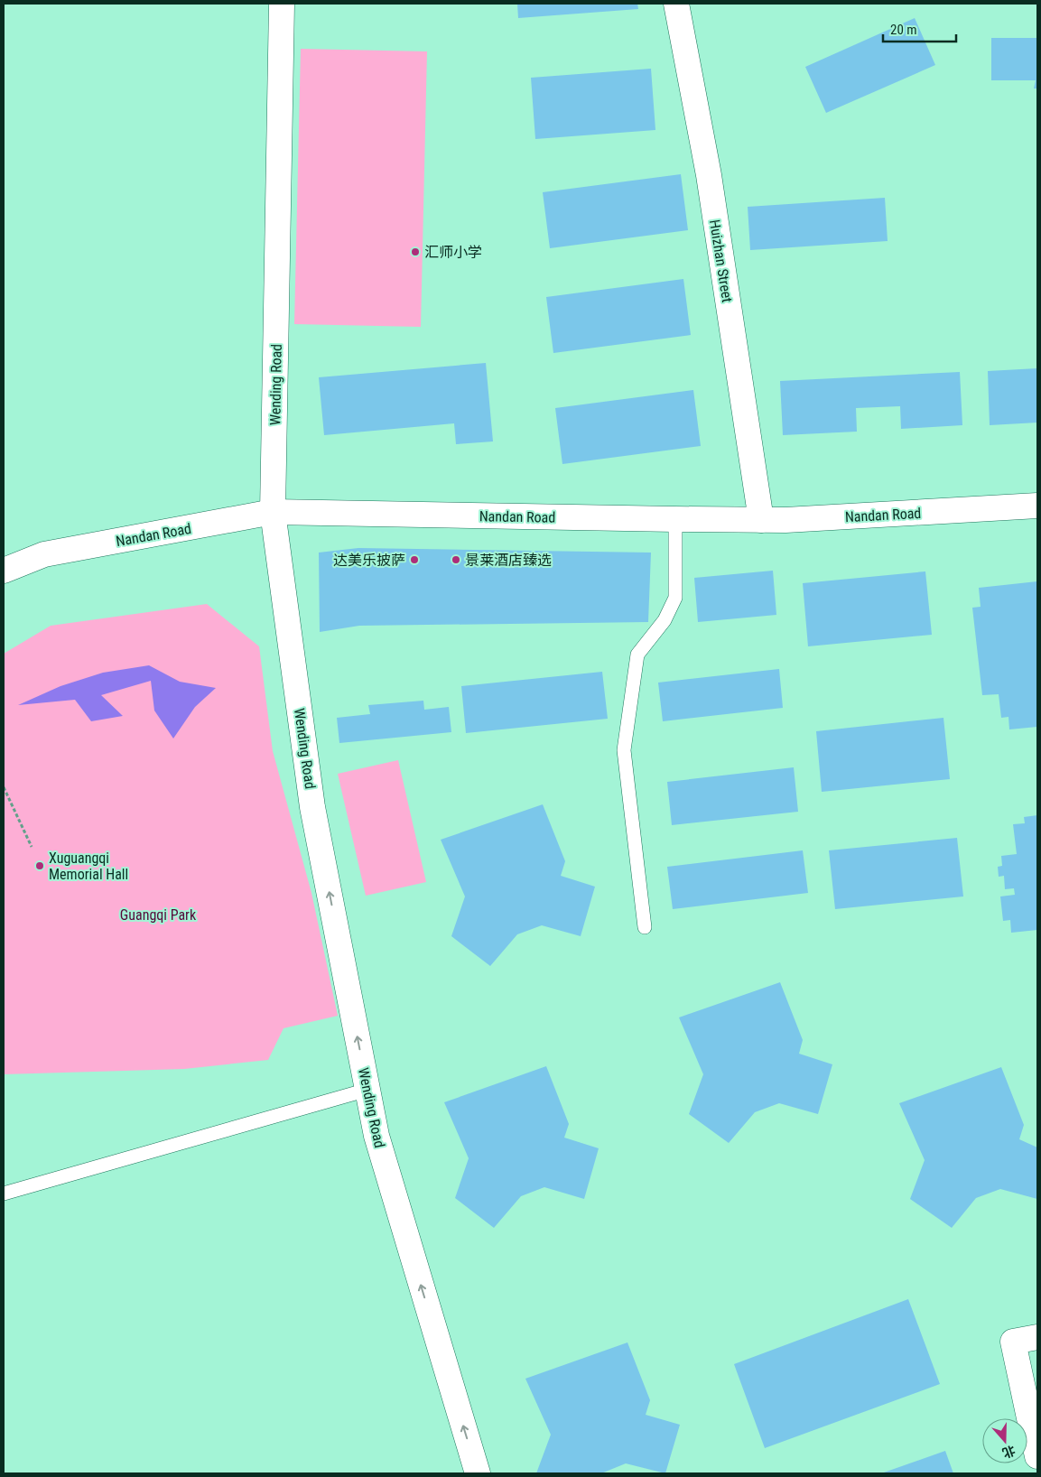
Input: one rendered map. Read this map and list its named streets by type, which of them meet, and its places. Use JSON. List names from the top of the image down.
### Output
{
  "streets": {
    "street": ["Huizhan Street", "Wending Road", "Nandan Road"]
  },
  "crossings": [
    ["Huizhan Street", "Nandan Road"],
    ["Wending Road", "Nandan Road"]
  ],
  "one_way": ["Wending Road"],
  "parks": ["Guangqi Park"],
  "places": [
    "汇师小学",
    "达美乐披萨",
    "景莱酒店臻选",
    "Xuguangqi Memorial Hall"
  ],
  "scale_bar": "20 m",
  "north": "bottom"
}
